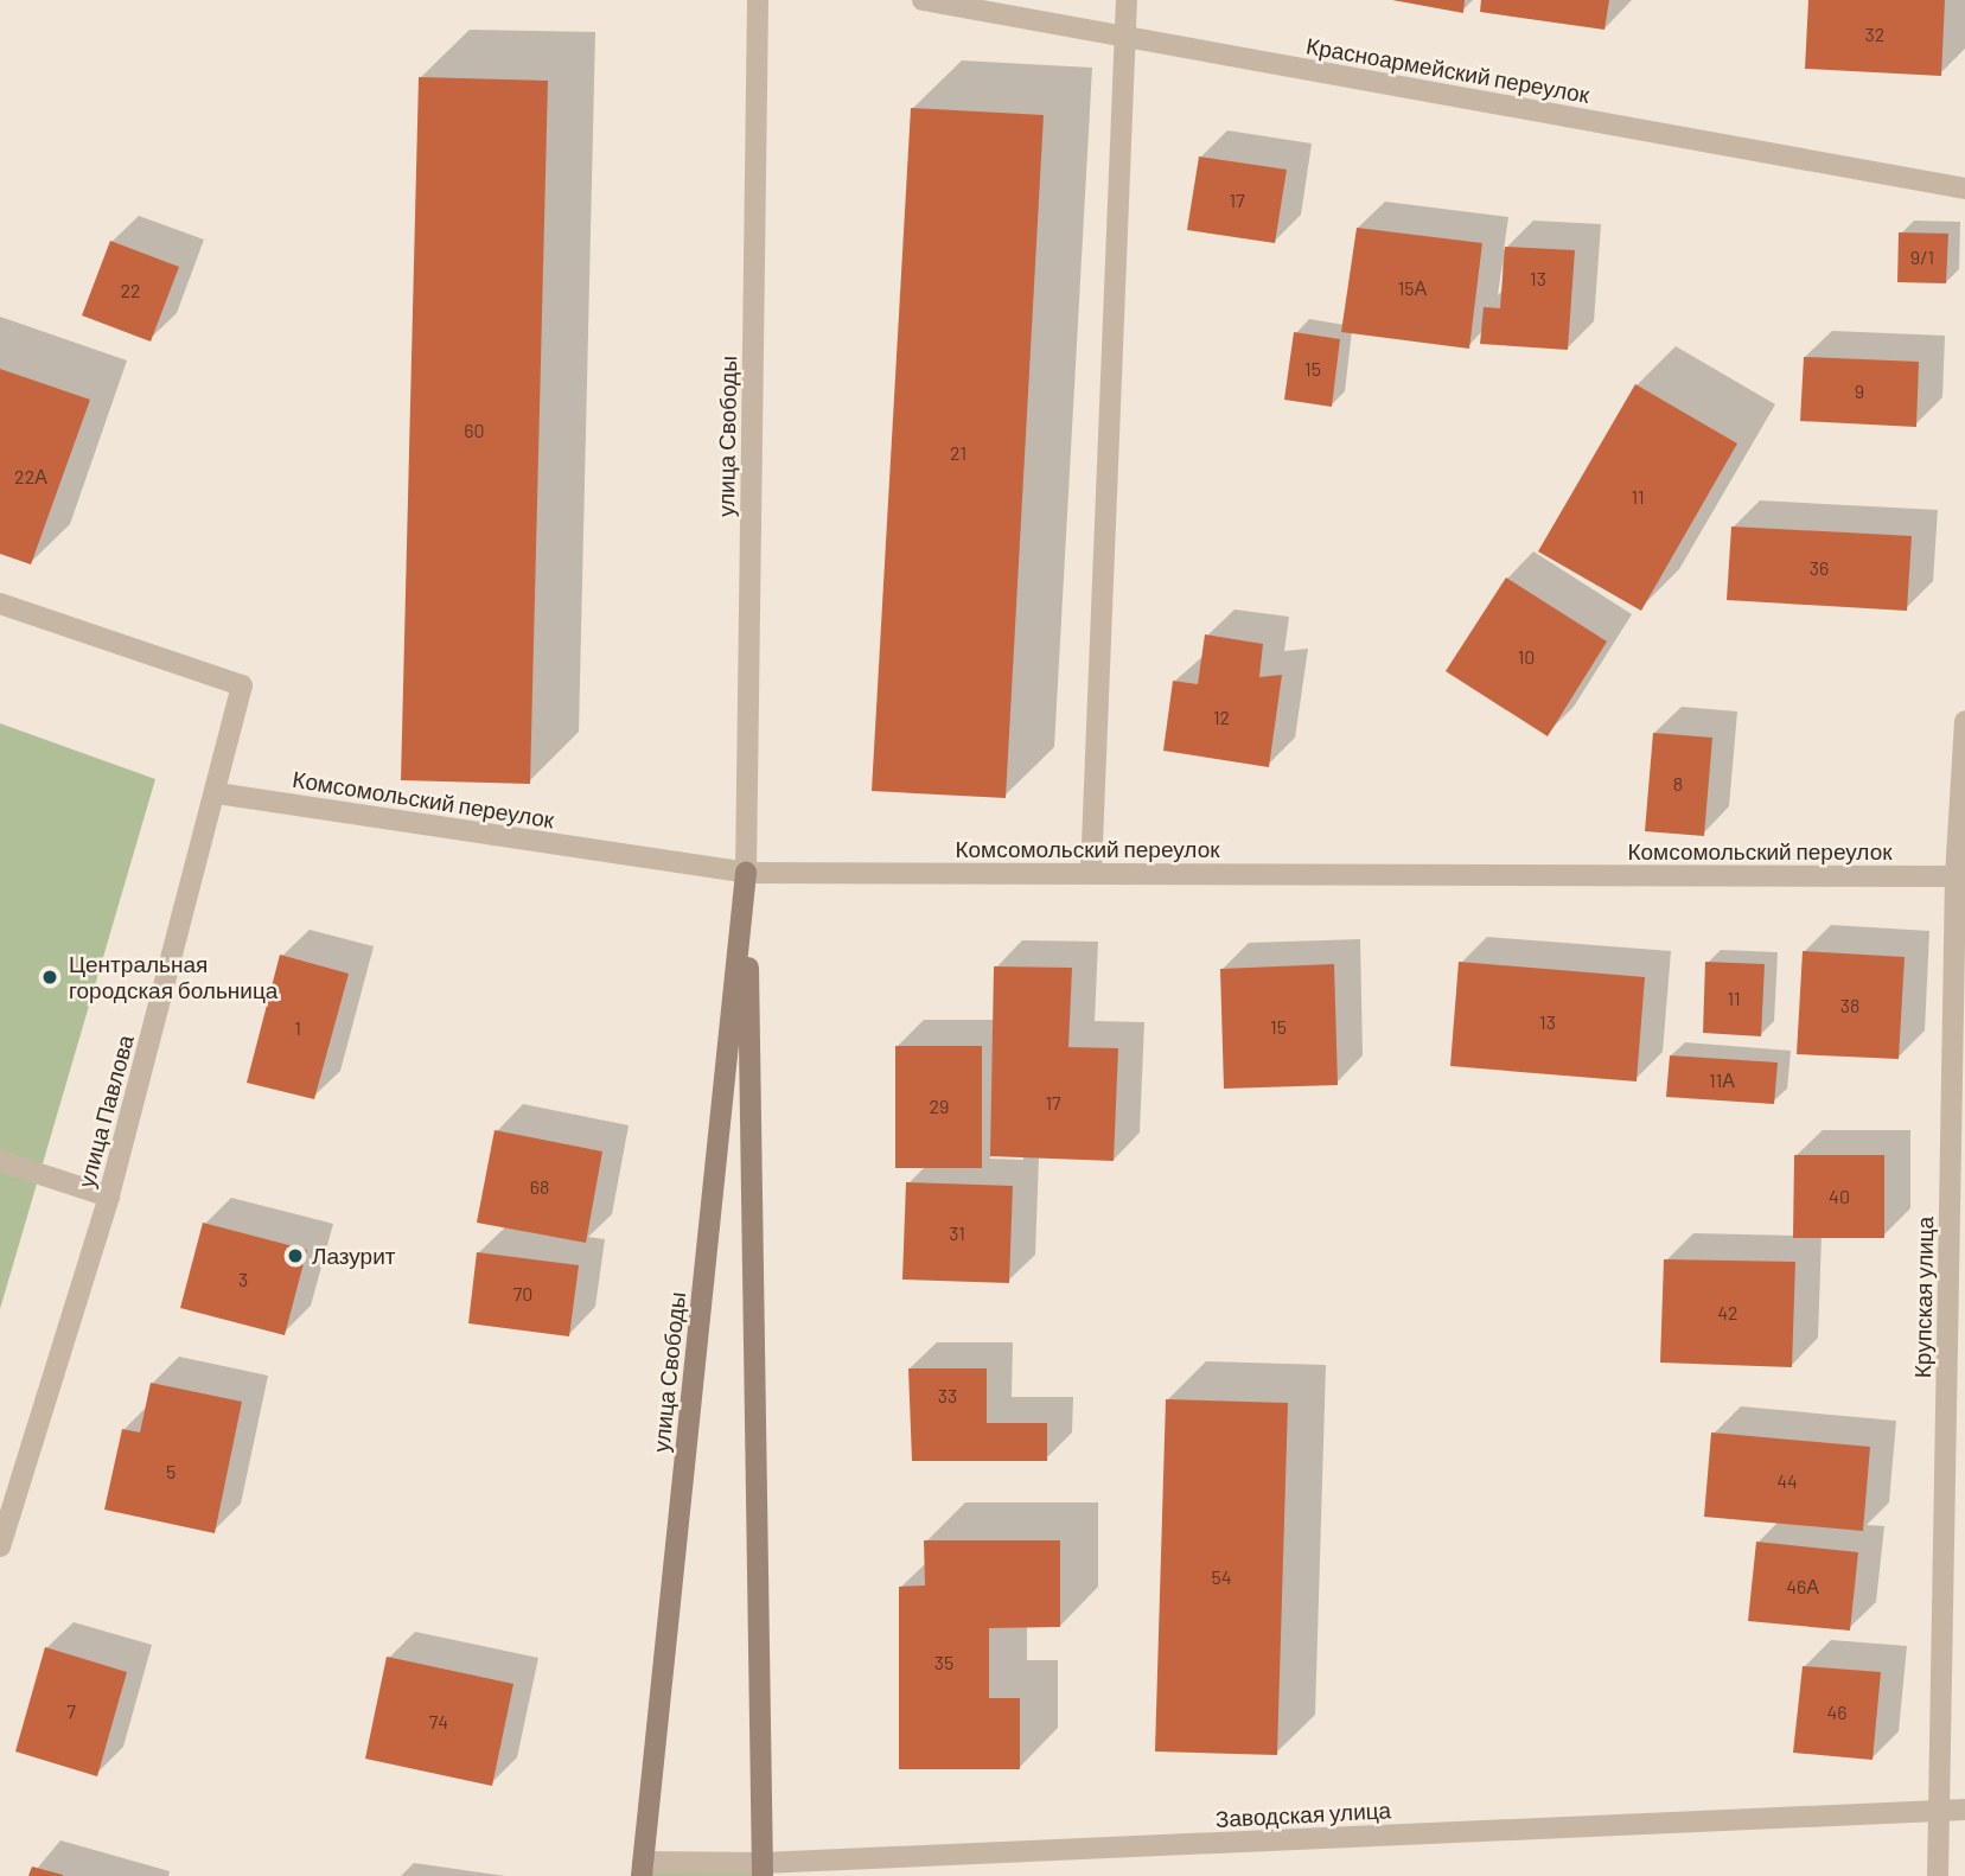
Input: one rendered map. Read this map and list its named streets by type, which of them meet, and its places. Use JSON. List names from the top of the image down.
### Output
{
  "streets": {
    "street": [
      "Красноармейский переулок",
      "улица Свободы",
      "Комсомольский переулок",
      "улица Павлова",
      "Крупская улица",
      "Заводская улица"
    ]
  },
  "crossings": [
    ["улица Свободы", "Комсомольский переулок"],
    ["улица Свободы", "Заводская улица"],
    ["Комсомольский переулок", "улица Павлова"],
    ["Комсомольский переулок", "Крупская улица"],
    ["Крупская улица", "Заводская улица"]
  ],
  "places": ["Центральная городская больница", "Лазурит"],
  "house_numbers": [
    "32",
    "17",
    "9/1",
    "13",
    "15А",
    "22",
    "15",
    "9",
    "60",
    "21",
    "22А",
    "11",
    "36",
    "10",
    "12",
    "8",
    "11",
    "38",
    "13",
    "15",
    "1",
    "11А",
    "17",
    "29",
    "68",
    "40",
    "31",
    "3",
    "70",
    "42",
    "33",
    "5",
    "44",
    "54",
    "46А",
    "35",
    "7",
    "46",
    "74"
  ]
}
